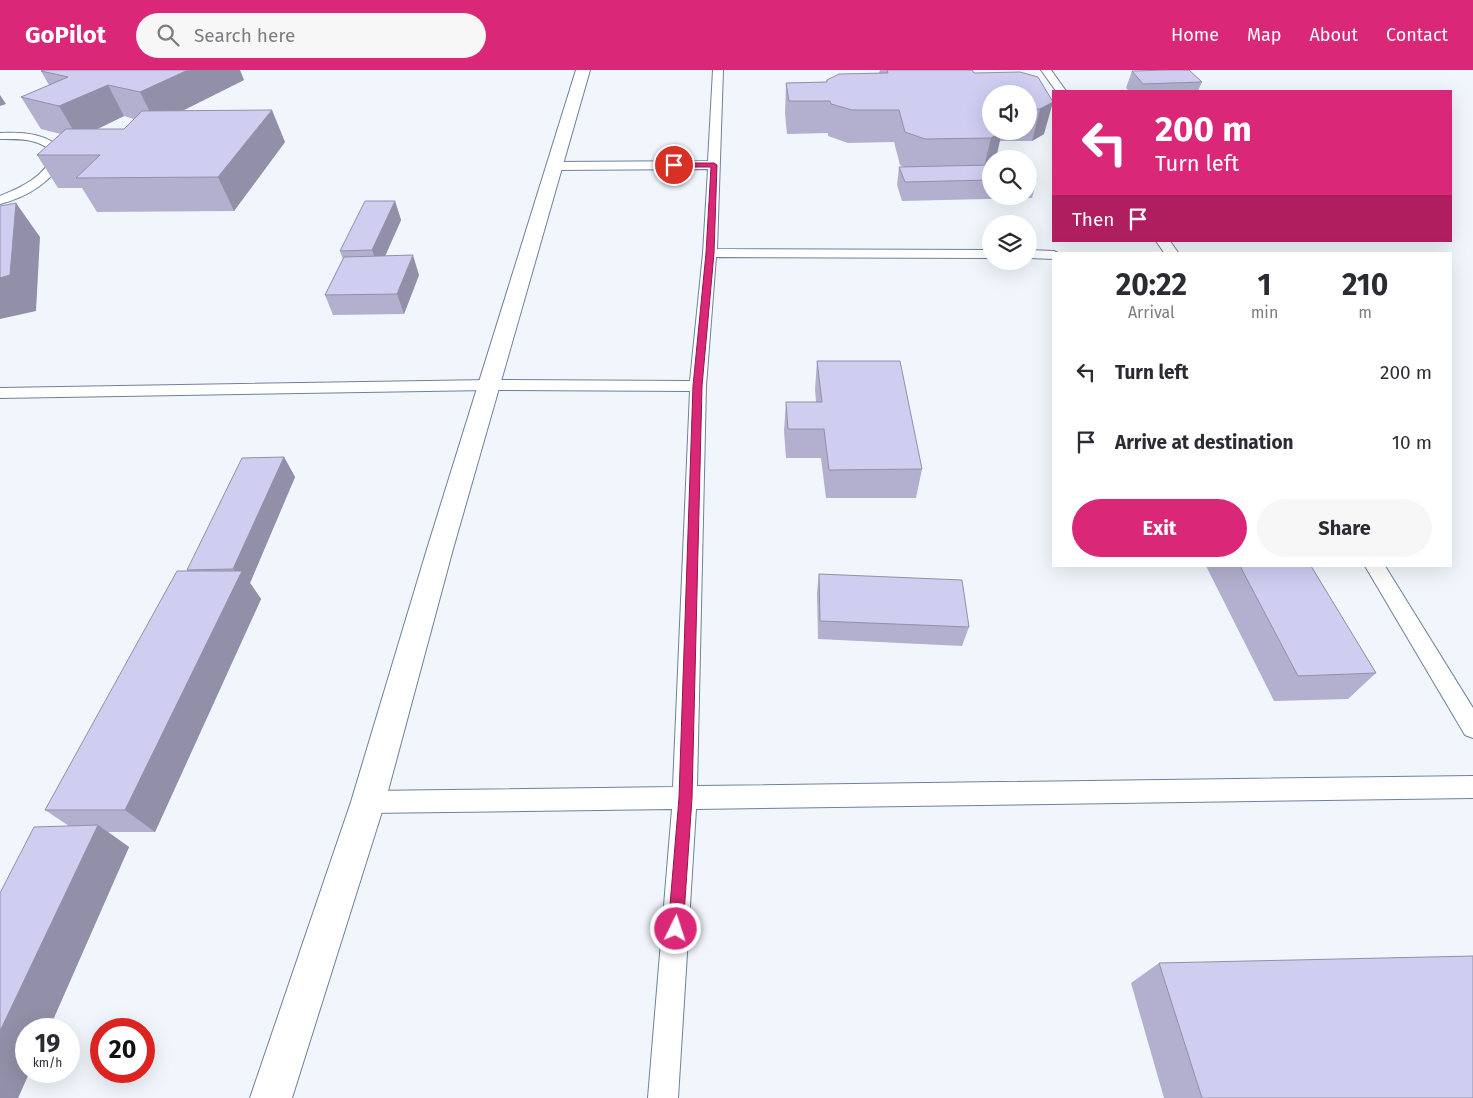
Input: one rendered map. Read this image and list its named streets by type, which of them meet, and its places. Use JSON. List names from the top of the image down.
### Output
{
  "page": {
    "header": "GoPilot",
    "search": "Search here",
    "nav": [
      "Home",
      "Map",
      "About",
      "Contact"
    ],
    "turn": ["200 m", "Turn left"],
    "then": "Then",
    "eta": [
      "20:22",
      "Arrival",
      "1",
      "min",
      "210",
      "m"
    ],
    "list": [
      {
        "name": "Turn left",
        "value": "200 m"
      },
      {
        "name": "Arrive at destination",
        "value": "10 m"
      }
    ],
    "buttons": ["Exit", "Share"],
    "speed": "19 km/h",
    "limit": "20"
  }
}
